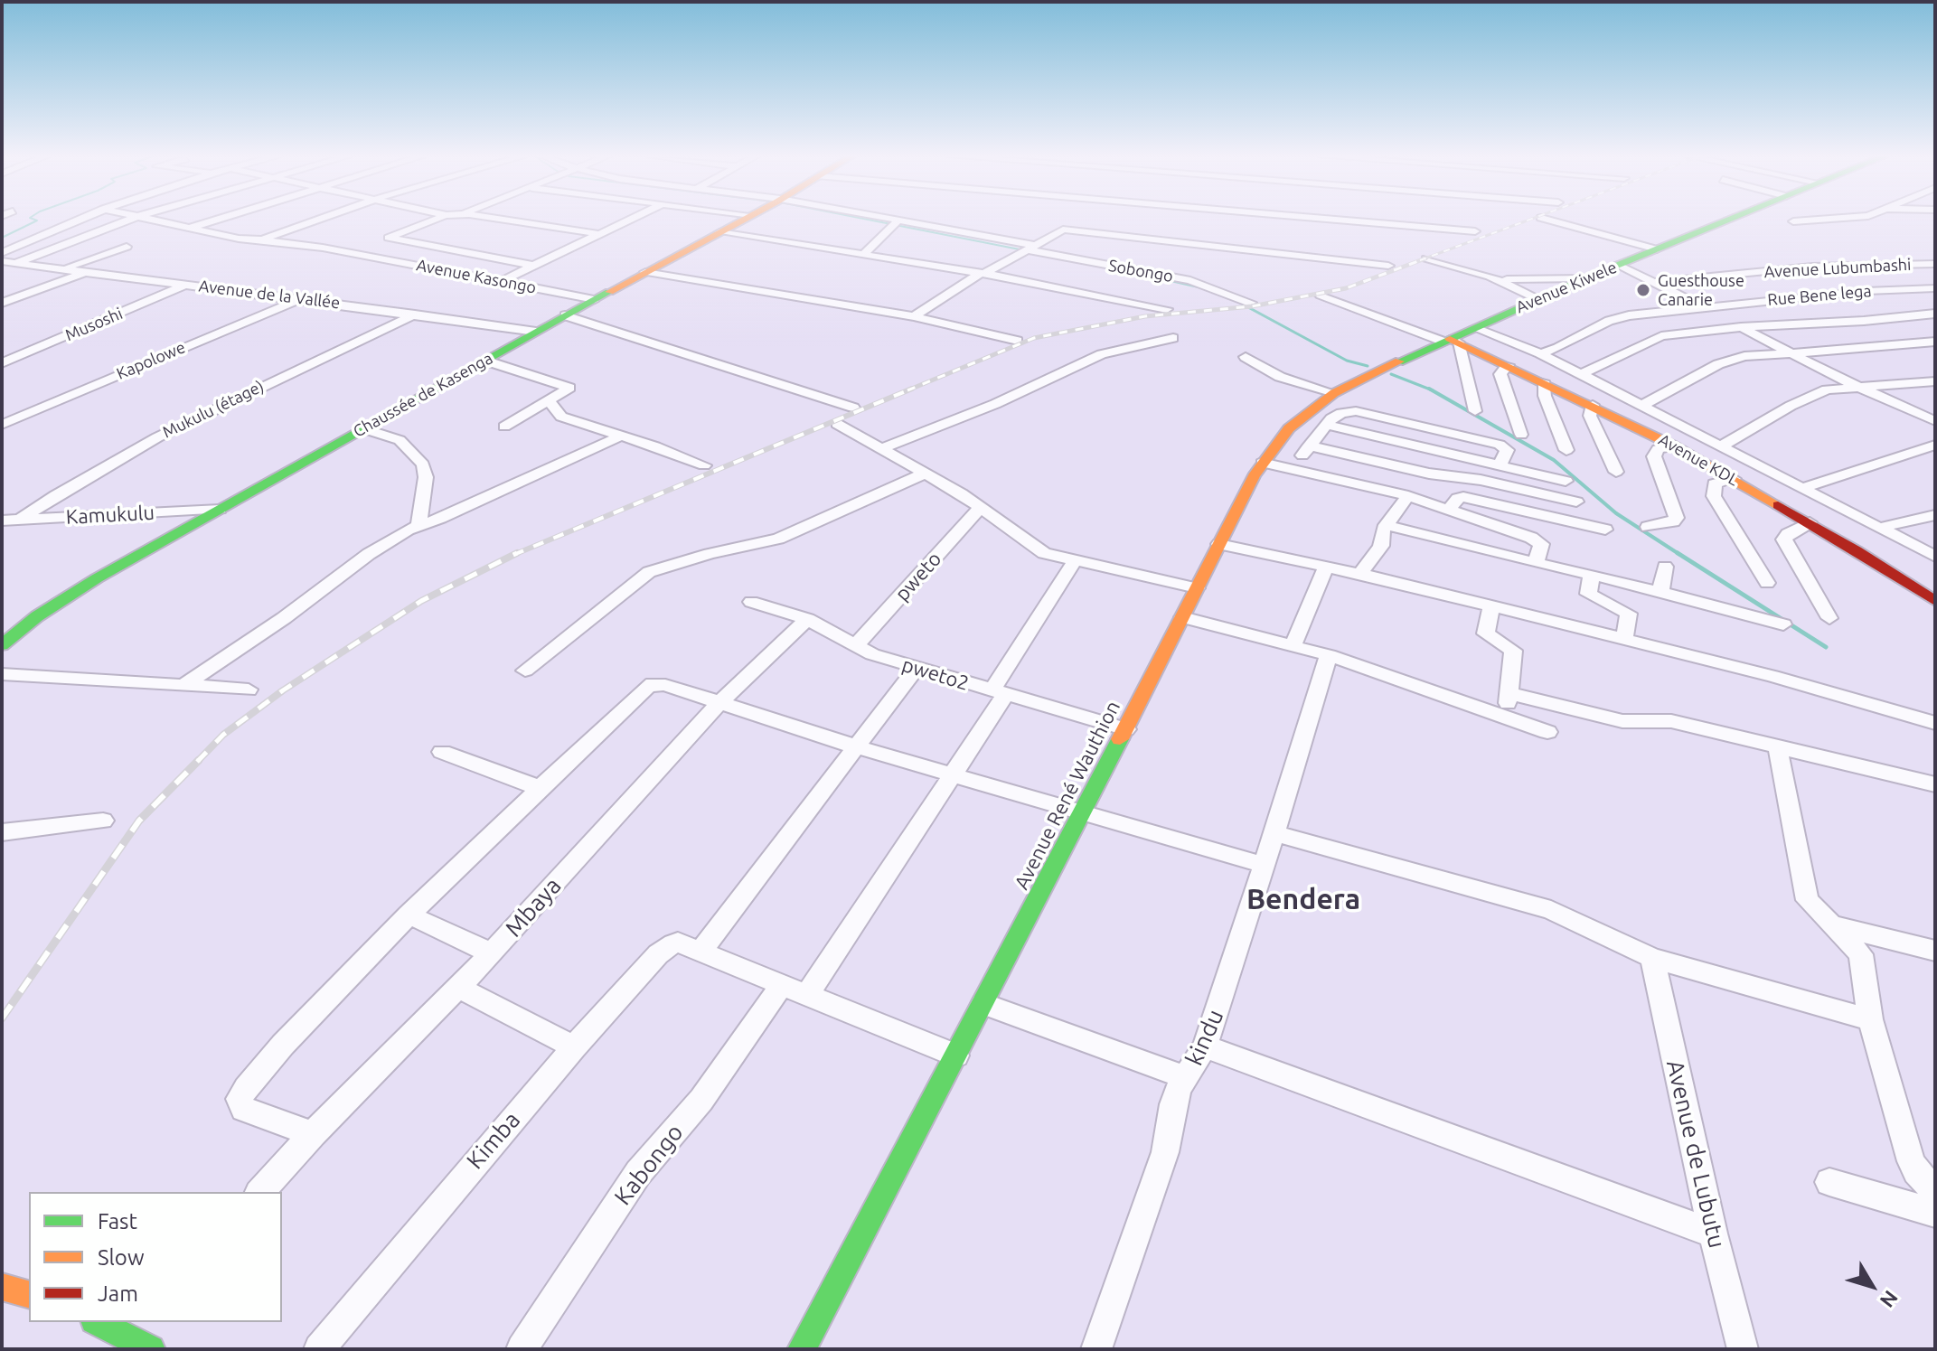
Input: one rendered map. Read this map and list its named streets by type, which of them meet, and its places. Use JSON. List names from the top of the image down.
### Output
{
  "streets": {
    "street": [
      "Avenue Lubumbashi",
      "Sobongo",
      "Avenue Kasongo",
      "Avenue Kiwele",
      "Avenue de la Vallée",
      "Rue Bene lega",
      "Musoshi",
      "Kapolowe",
      "Chaussée de Kasenga",
      "Mukulu (étage)",
      "Avenue KDL",
      "Kamukulu",
      "pweto",
      "pweto2",
      "Avenue René Wauthion",
      "Mbaya",
      "kindu",
      "Kimba",
      "Avenue de Lubutu",
      "Kabongo"
    ]
  },
  "crossings": [
    ["Avenue Kasongo", "Chaussée de Kasenga"],
    ["Avenue Kiwele", "Avenue KDL"],
    ["Avenue Kiwele", "Avenue René Wauthion"],
    ["Avenue de la Vallée", "Musoshi"],
    ["Avenue de la Vallée", "Kapolowe"],
    ["Avenue de la Vallée", "Chaussée de Kasenga"],
    ["Avenue de la Vallée", "Mukulu (étage)"],
    ["Chaussée de Kasenga", "Kamukulu"],
    ["Mukulu (étage)", "Kamukulu"],
    ["Avenue KDL", "Avenue René Wauthion"],
    ["pweto", "pweto2"],
    ["pweto2", "Avenue René Wauthion"],
    ["pweto2", "Mbaya"],
    ["pweto2", "Kimba"],
    ["pweto2", "Kabongo"],
    ["Avenue René Wauthion", "kindu"]
  ],
  "districts": ["Bendera"],
  "places": ["Guesthouse Canarie"],
  "legend": ["Fast", "Slow", "Jam"],
  "north": "bottom right"
}
